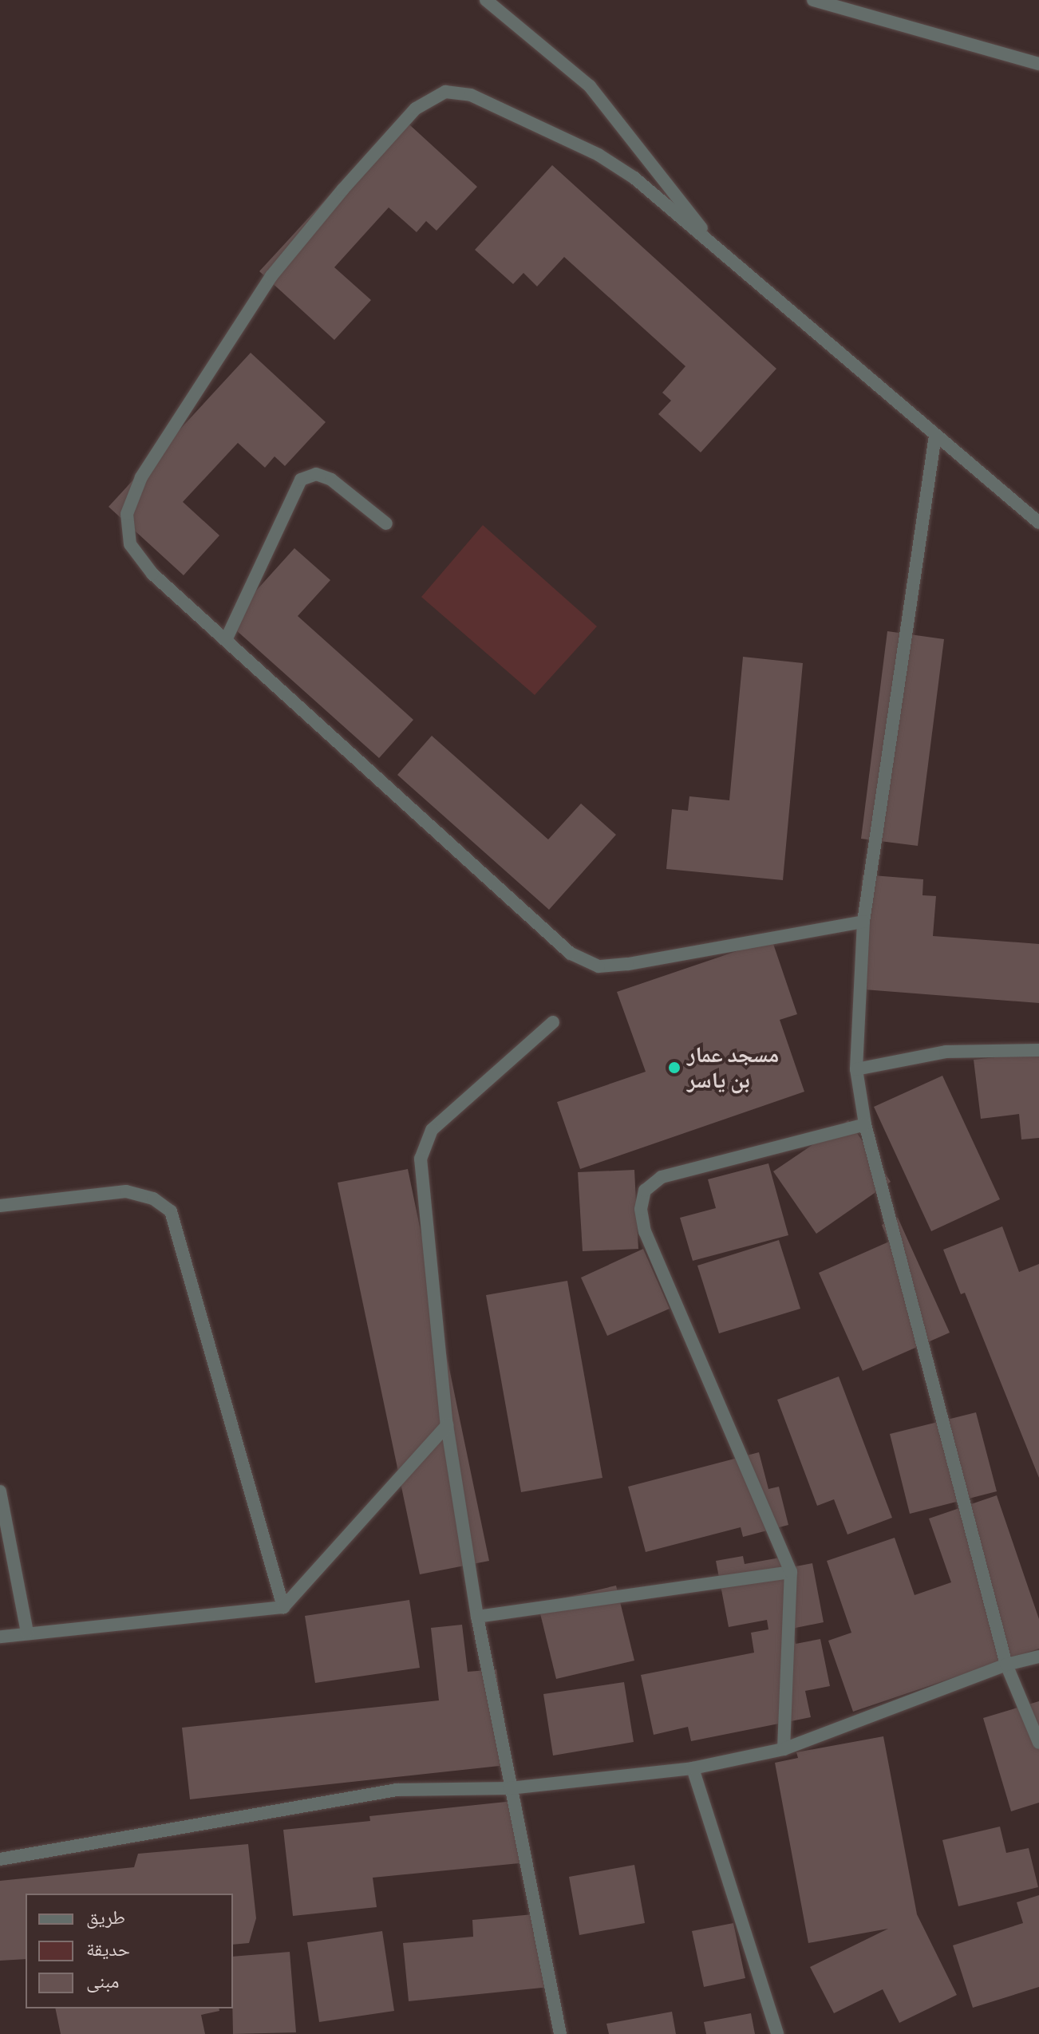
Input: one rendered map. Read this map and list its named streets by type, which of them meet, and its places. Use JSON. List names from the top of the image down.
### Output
{
  "places": ["مسجد عمار بن ياسر"],
  "legend": ["طريق", "حديقة", "مبنى"]
}
